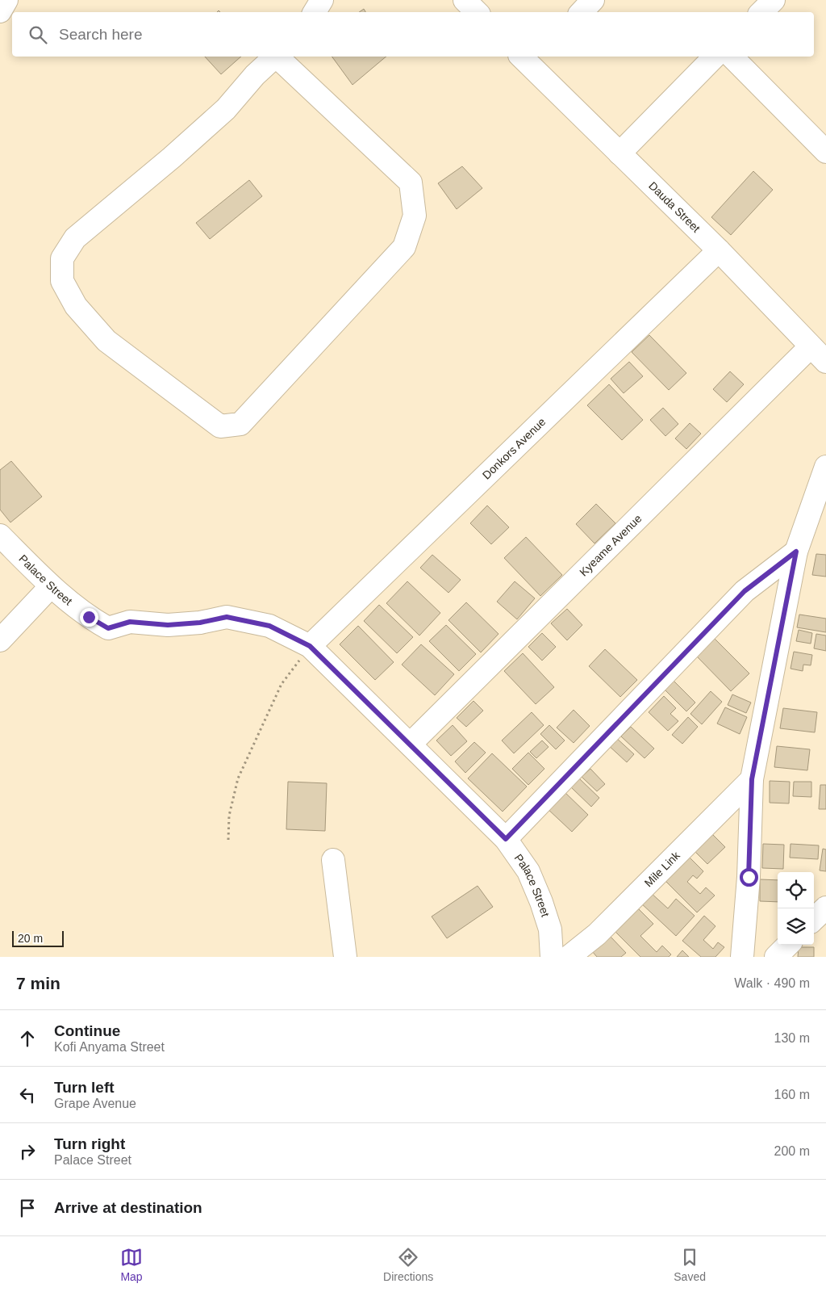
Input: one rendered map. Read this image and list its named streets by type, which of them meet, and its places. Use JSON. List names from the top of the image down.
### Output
{
  "streets": {
    "street": [
      "Dauda Street",
      "Donkors Avenue",
      "Kyeame Avenue",
      "Palace Street",
      "Mile Link"
    ]
  },
  "crossings": [
    ["Dauda Street", "Donkors Avenue"],
    ["Dauda Street", "Kyeame Avenue"],
    ["Donkors Avenue", "Palace Street"],
    ["Kyeame Avenue", "Palace Street"]
  ],
  "scale_bar": "20 m",
  "page": {
    "search": "Search here",
    "scale": "20 m",
    "heading": ["7 min", "Walk · 490 m"],
    "list": [
      ["Continue", "Kofi Anyama Street", "130 m"],
      ["Turn left", "Grape Avenue", "160 m"],
      ["Turn right", "Palace Street", "200 m"],
      "Arrive at destination"
    ],
    "nav": ["Map", "Directions", "Saved"]
  }
}
